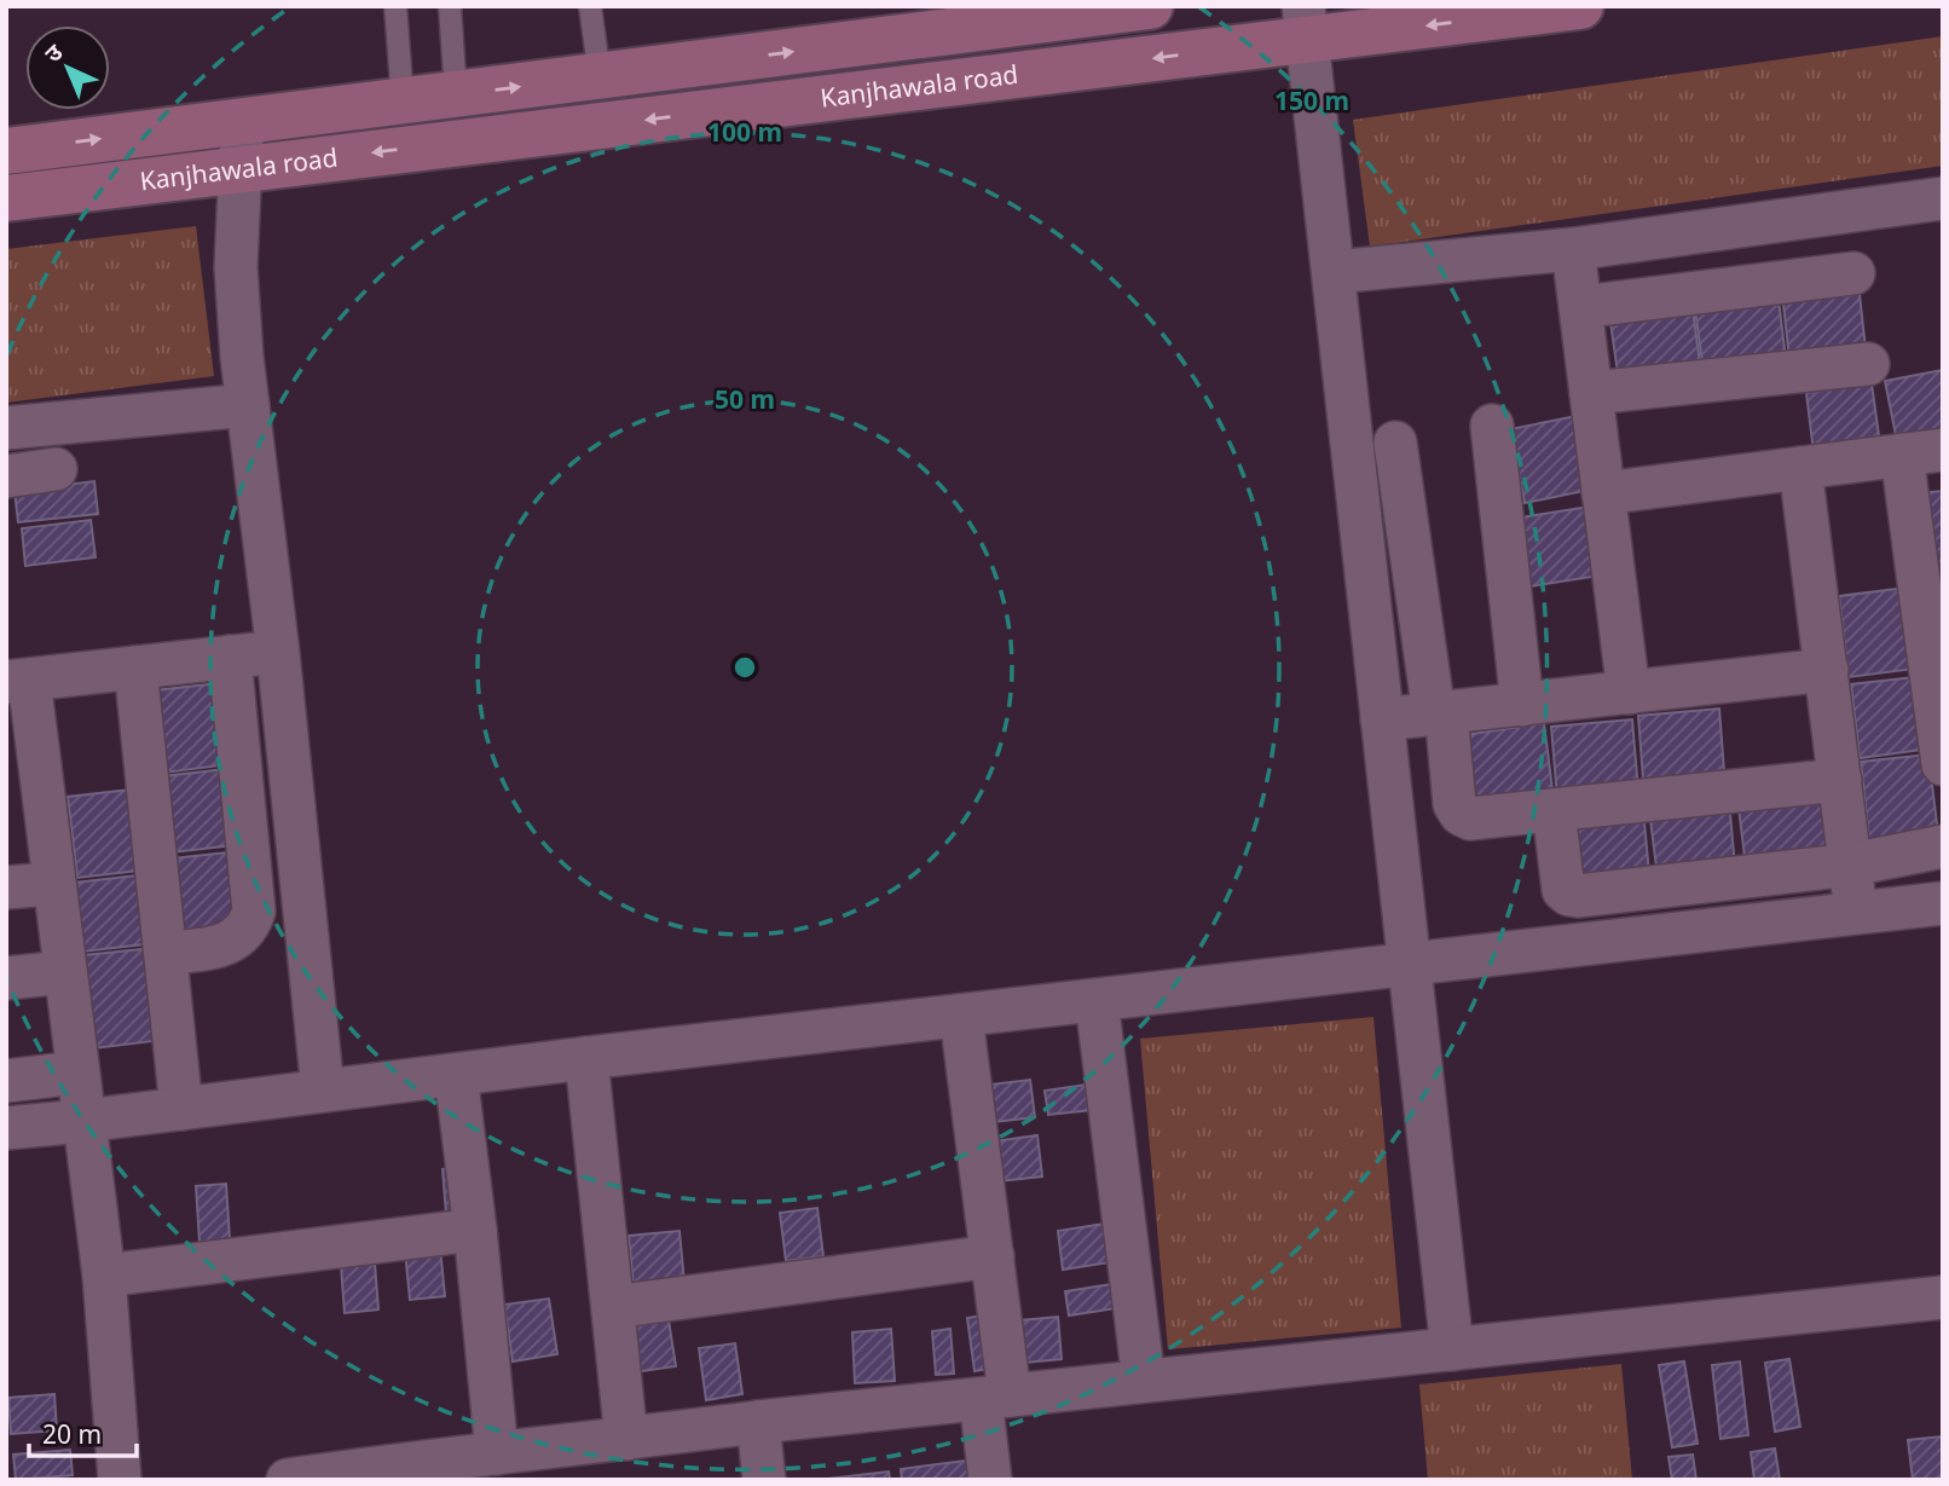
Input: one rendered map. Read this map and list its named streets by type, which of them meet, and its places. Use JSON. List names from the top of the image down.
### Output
{
  "streets": {
    "main road": ["Kanjhawala road"]
  },
  "scale_bar": "20 m",
  "north": "top left",
  "rings": ["150 m", "100 m", "50 m"]
}
